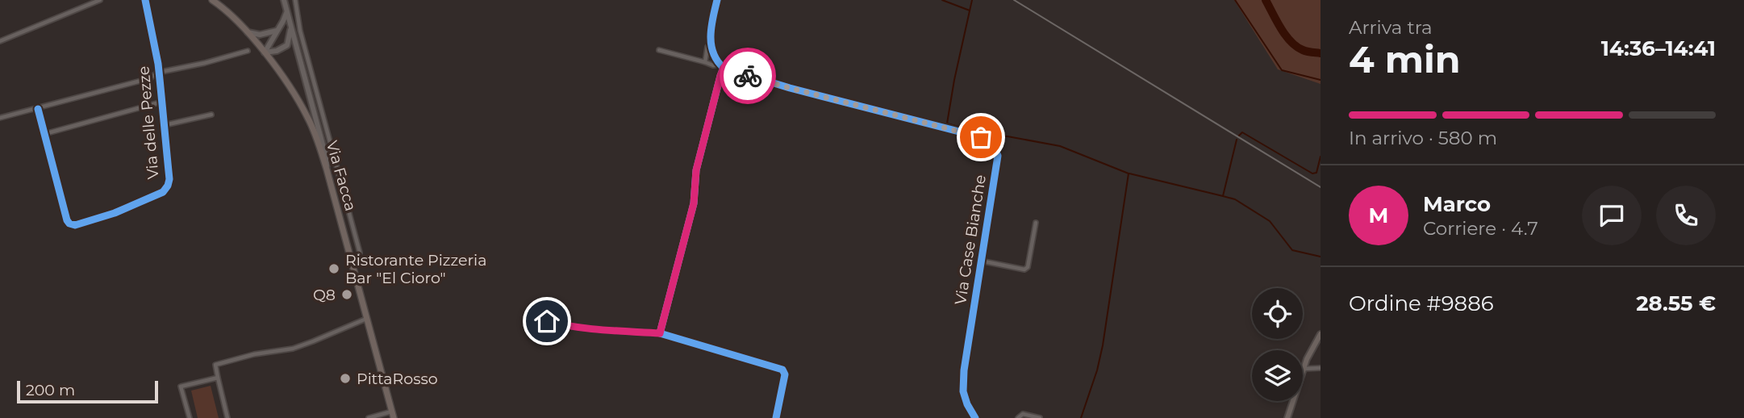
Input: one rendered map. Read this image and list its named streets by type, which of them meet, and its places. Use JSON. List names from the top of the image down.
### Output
{
  "streets": {
    "main road": ["Via Facca"],
    "street": ["Via delle Pezze", "Via Case Bianche"]
  },
  "places": ["Ristorante Pizzeria Bar \"El Cioro\"", "Q8", "PittaRosso"],
  "scale_bar": "200 m",
  "page": {
    "heading": ["4 min", "Arriva tra", "14:36–14:41"],
    "panel": [
      "Marco",
      "Corriere · 4.7",
      "Ordine #9886",
      "28.55 €"
    ],
    "bar": "In arrivo · 580 m",
    "round": "M",
    "scale": "200 m"
  }
}
